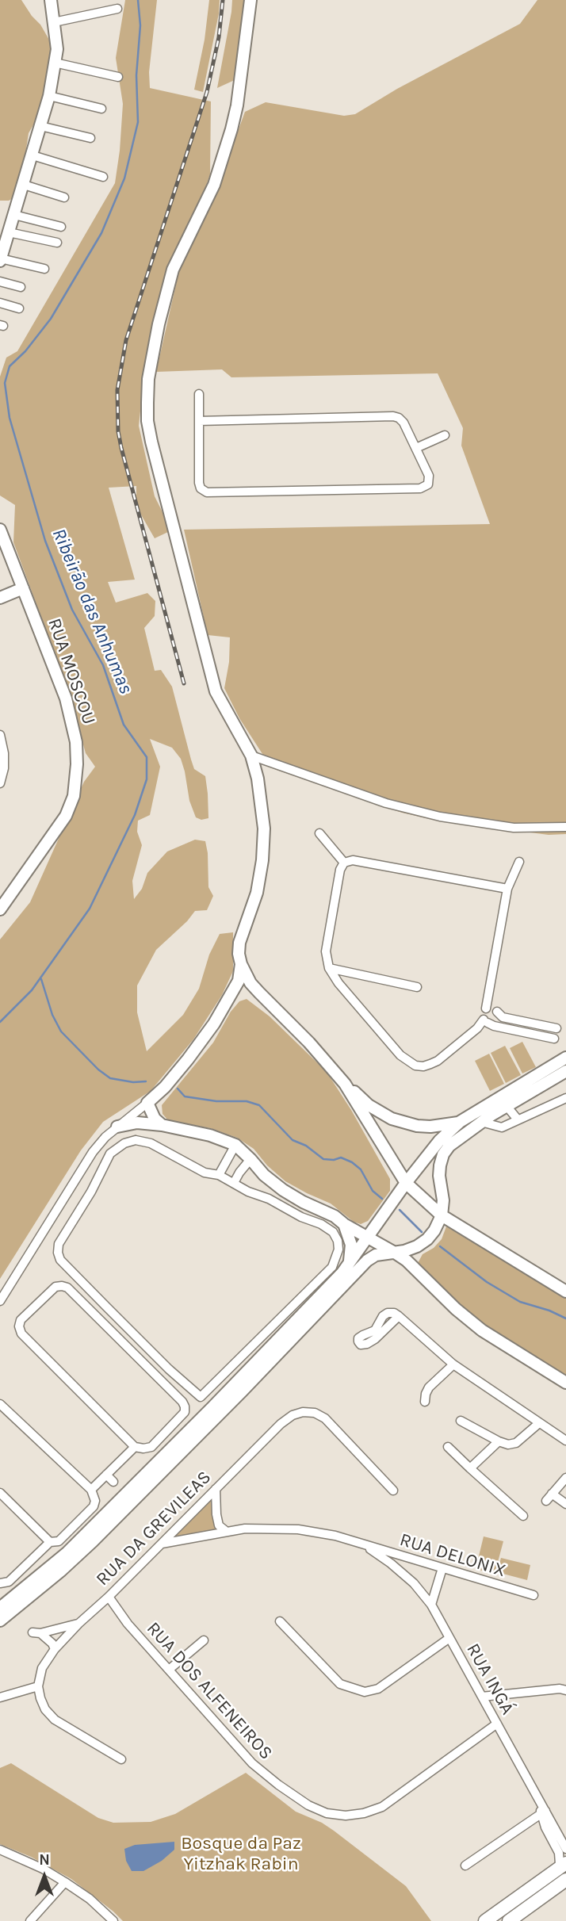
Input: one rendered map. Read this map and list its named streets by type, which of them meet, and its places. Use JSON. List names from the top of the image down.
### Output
{
  "streets": {
    "street": [
      "RUA MOSCOU",
      "RUA DA GREVILEAS",
      "RUA DELONIX",
      "RUA INGÁ",
      "RUA DOS ALFENEIROS"
    ]
  },
  "crossings": [
    ["RUA DA GREVILEAS", "RUA DELONIX"],
    ["RUA DA GREVILEAS", "RUA DOS ALFENEIROS"],
    ["RUA DELONIX", "RUA INGÁ"],
    ["RUA INGÁ", "RUA DOS ALFENEIROS"]
  ],
  "water": ["Ribeirão das Anhumas"],
  "parks": ["Bosque da Paz Yitzhak Rabin"],
  "north": "top"
}
